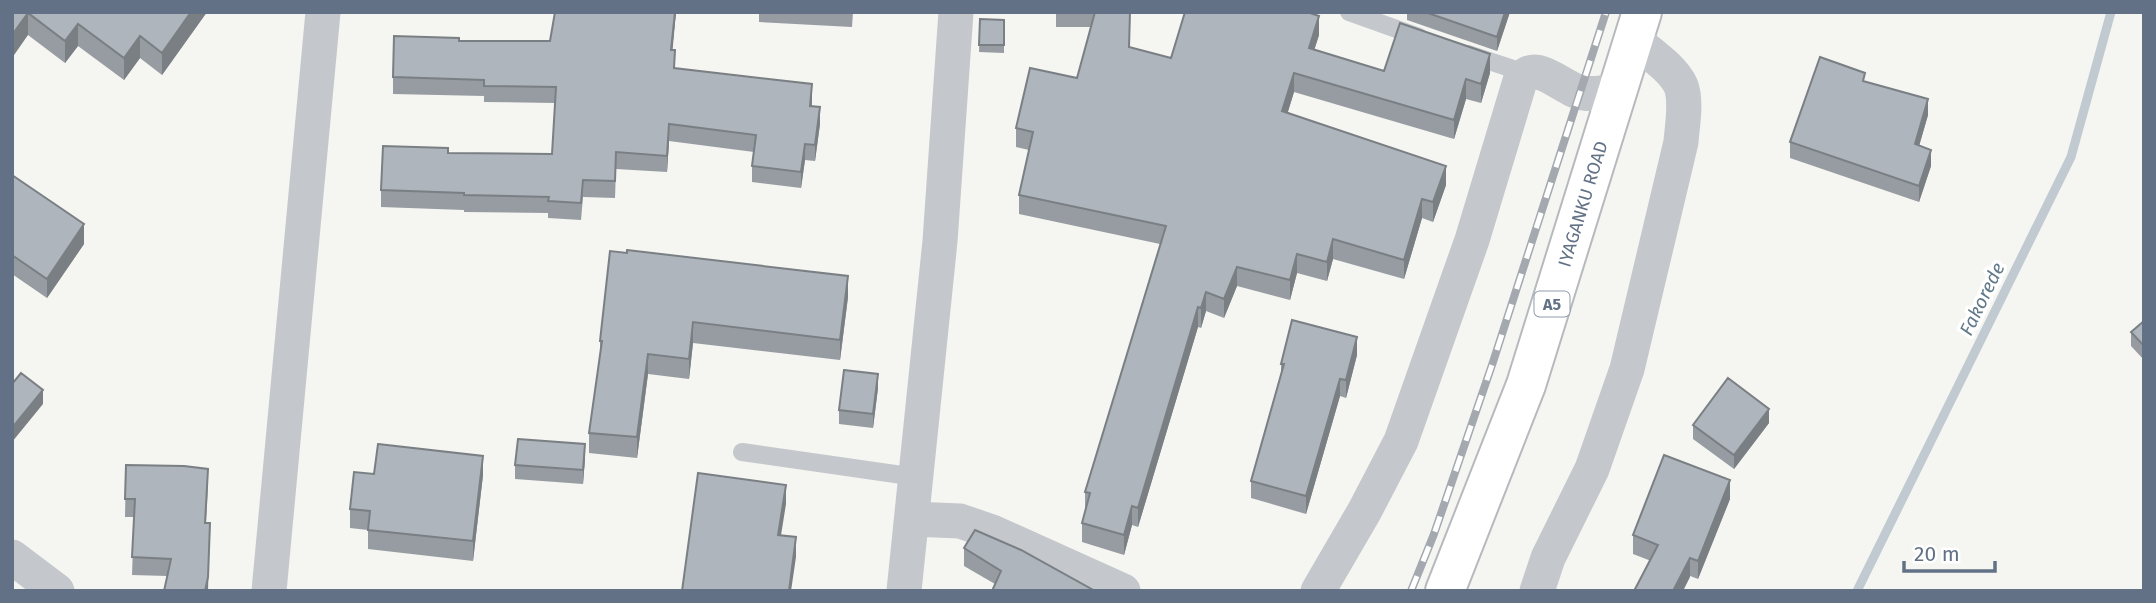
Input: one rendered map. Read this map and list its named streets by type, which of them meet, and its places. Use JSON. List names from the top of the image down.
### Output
{
  "streets": {
    "highway": ["IYAGANKU ROAD", "A5"]
  },
  "water": ["Fakorede"],
  "scale_bar": "20 m"
}
